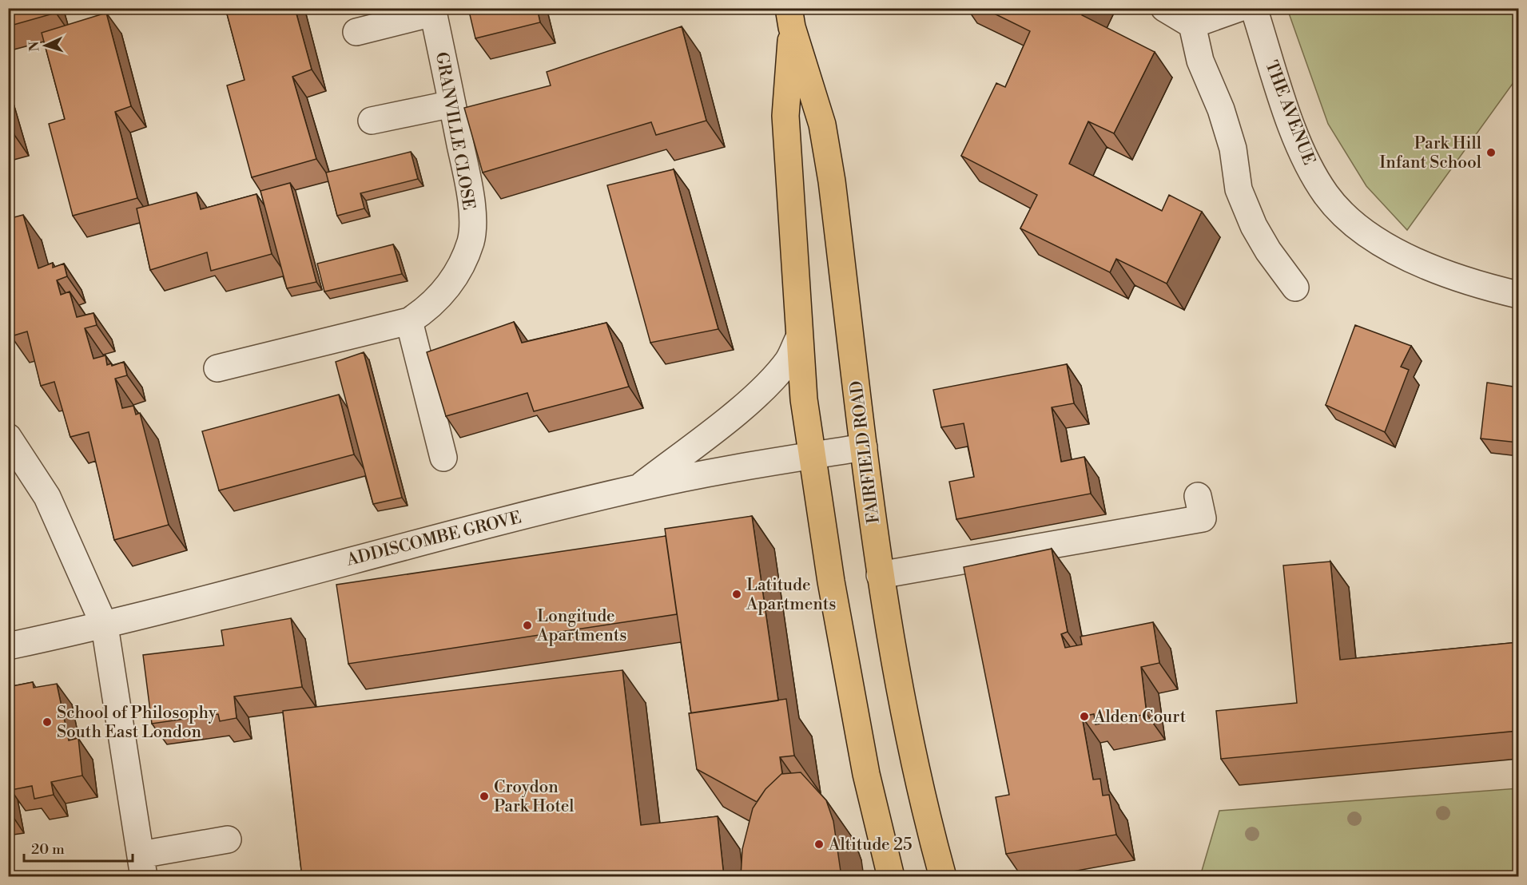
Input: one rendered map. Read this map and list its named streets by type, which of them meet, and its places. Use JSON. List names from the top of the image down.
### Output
{
  "streets": {
    "highway": ["FAIRFIELD ROAD"],
    "street": ["THE AVENUE", "GRANVILLE CLOSE", "ADDISCOMBE GROVE"]
  },
  "crossings": [
    ["FAIRFIELD ROAD", "ADDISCOMBE GROVE"]
  ],
  "places": [
    "Park Hill Infant School",
    "Latitude Apartments",
    "Longitude Apartments",
    "Alden Court",
    "School of Philosophy South East London",
    "Croydon Park Hotel",
    "Altitude 25"
  ],
  "scale_bar": "20 m",
  "north": "left"
}
